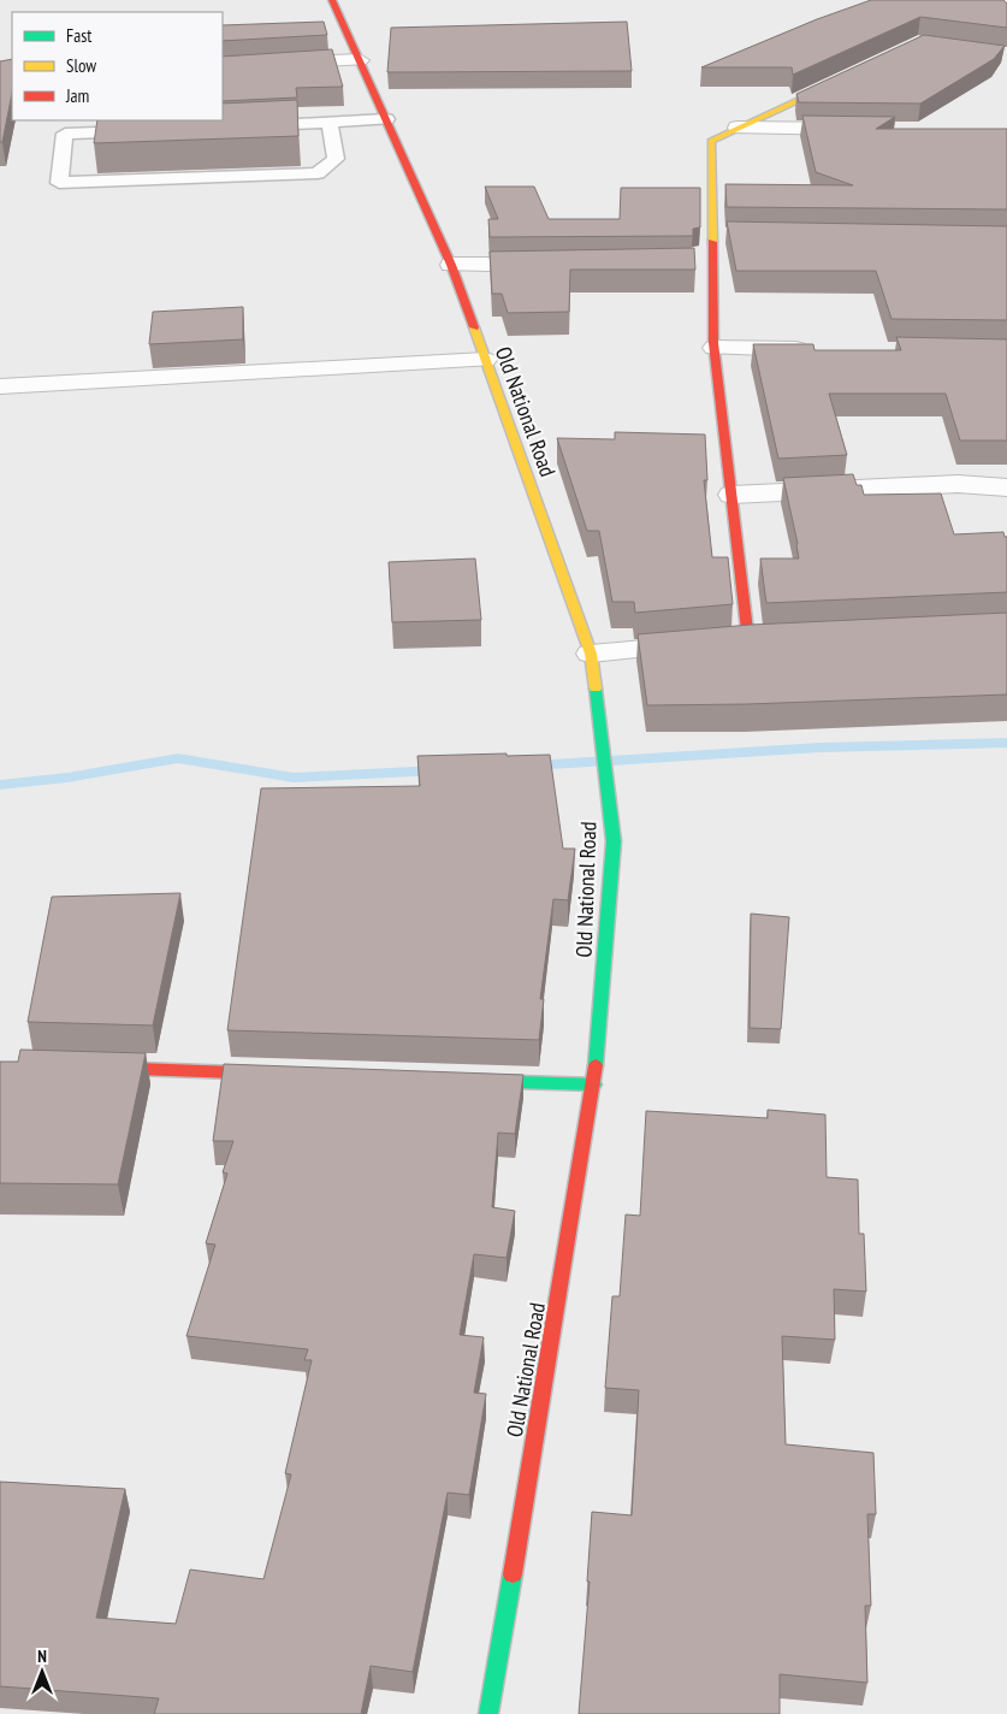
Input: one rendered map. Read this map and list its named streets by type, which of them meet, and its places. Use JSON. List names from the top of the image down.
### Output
{
  "streets": {
    "main road": ["Old National Road"]
  },
  "legend": ["Fast", "Slow", "Jam"],
  "north": "top"
}
